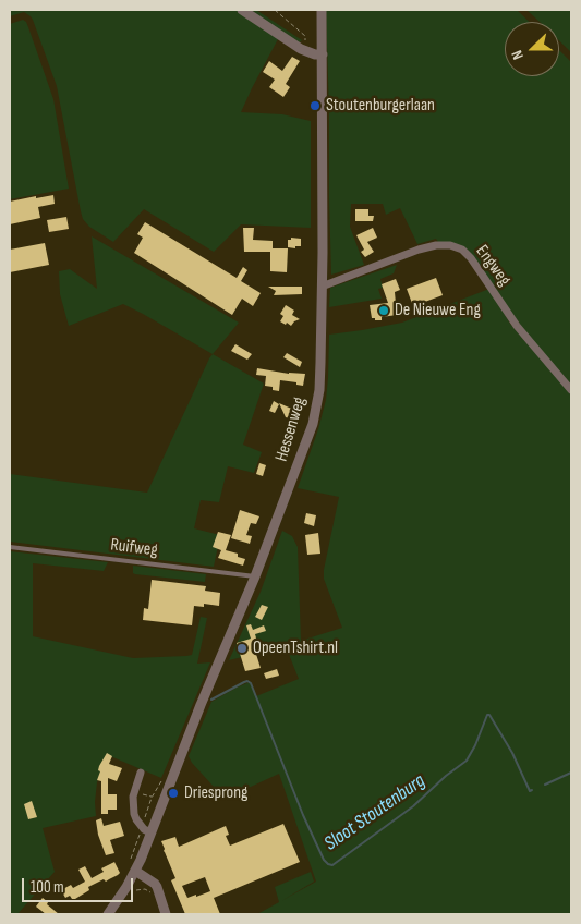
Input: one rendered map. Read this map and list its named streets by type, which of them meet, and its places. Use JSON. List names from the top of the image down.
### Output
{
  "streets": {
    "street": ["Engweg", "Hessenweg"],
    "lane": ["Ruifweg"]
  },
  "crossings": [
    ["Engweg", "Hessenweg"],
    ["Hessenweg", "Ruifweg"]
  ],
  "water": ["Sloot Stoutenburg"],
  "places": [
    "Stoutenburgerlaan",
    "De Nieuwe Eng",
    "OpeenTshirt.nl",
    "Driesprong"
  ],
  "scale_bar": "100 m",
  "north": "left"
}
